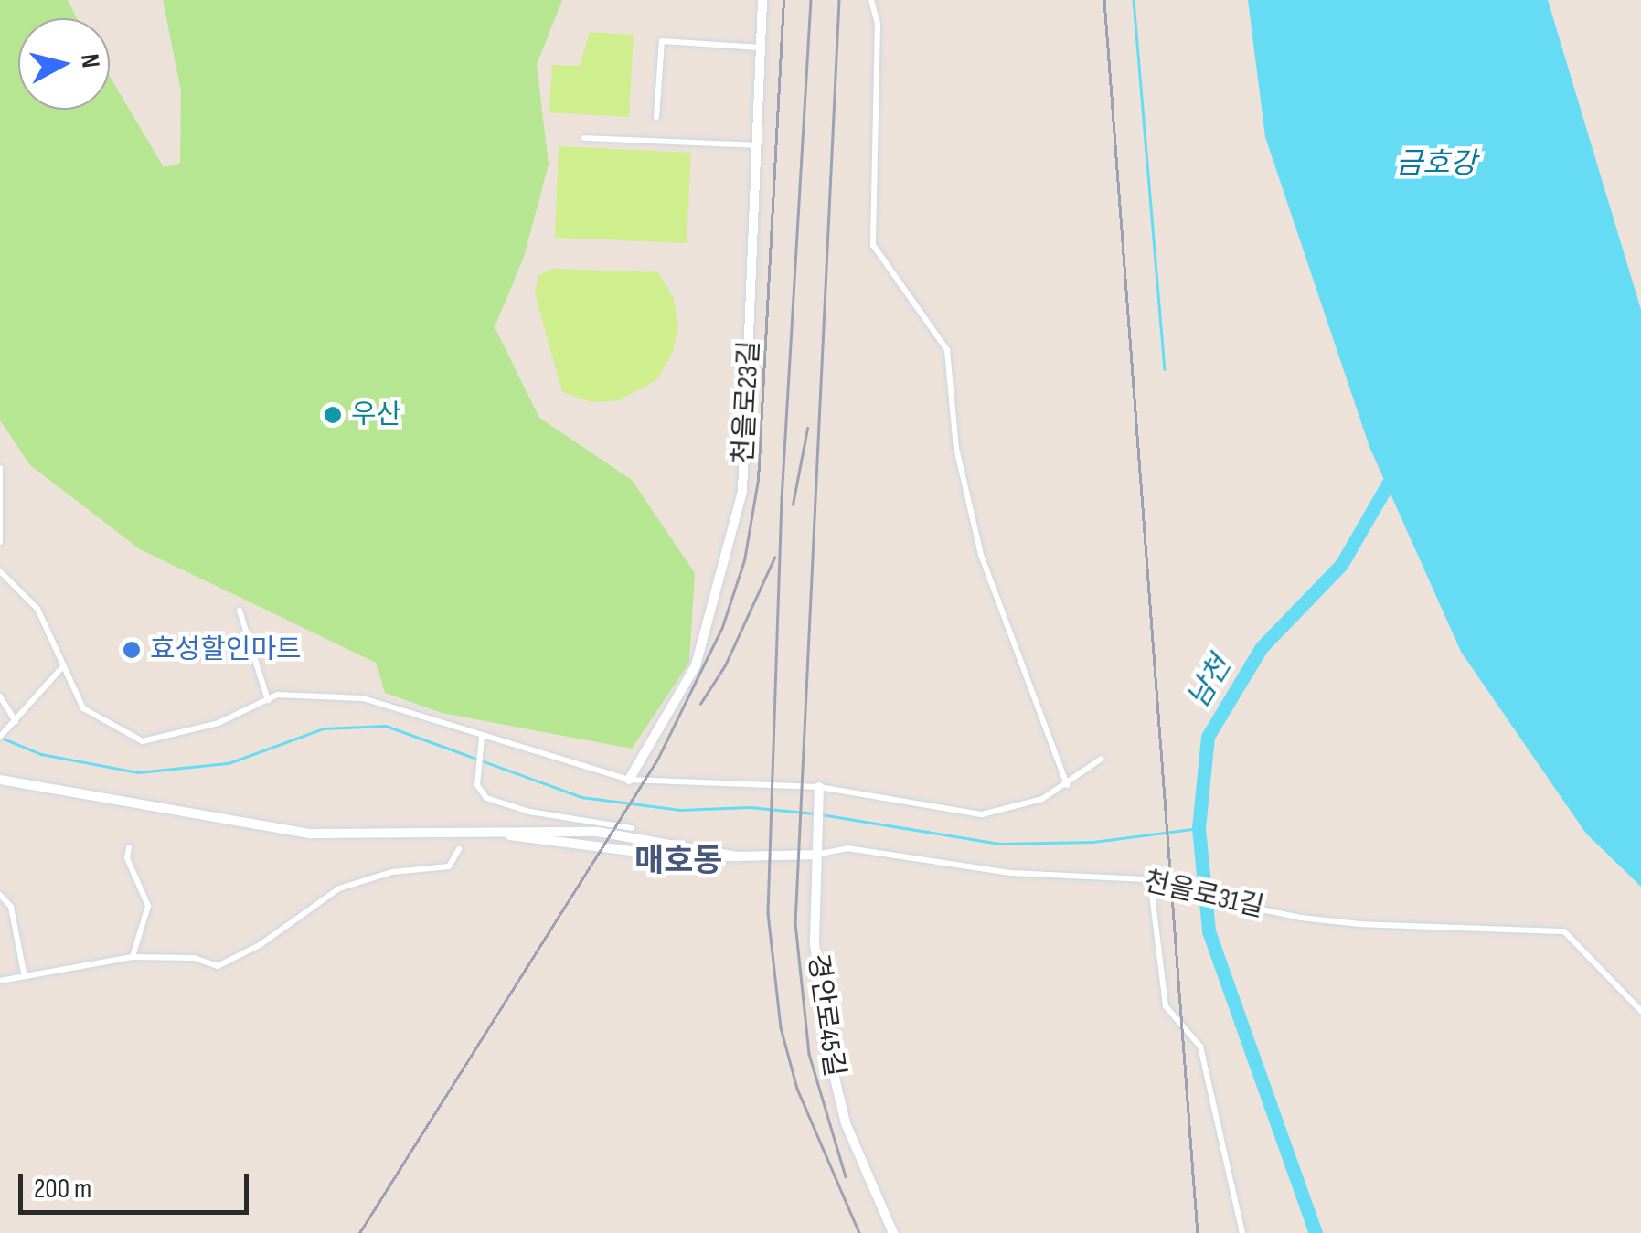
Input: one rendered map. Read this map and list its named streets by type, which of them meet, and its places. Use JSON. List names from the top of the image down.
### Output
{
  "streets": {
    "street": ["천을로23길", "천을로31길", "경안로45길"]
  },
  "crossings": [
    ["천을로31길", "경안로45길"]
  ],
  "districts": ["매호동"],
  "water": ["금호강", "남천"],
  "places": ["우산", "효성할인마트"],
  "scale_bar": "200 m",
  "north": "right"
}
